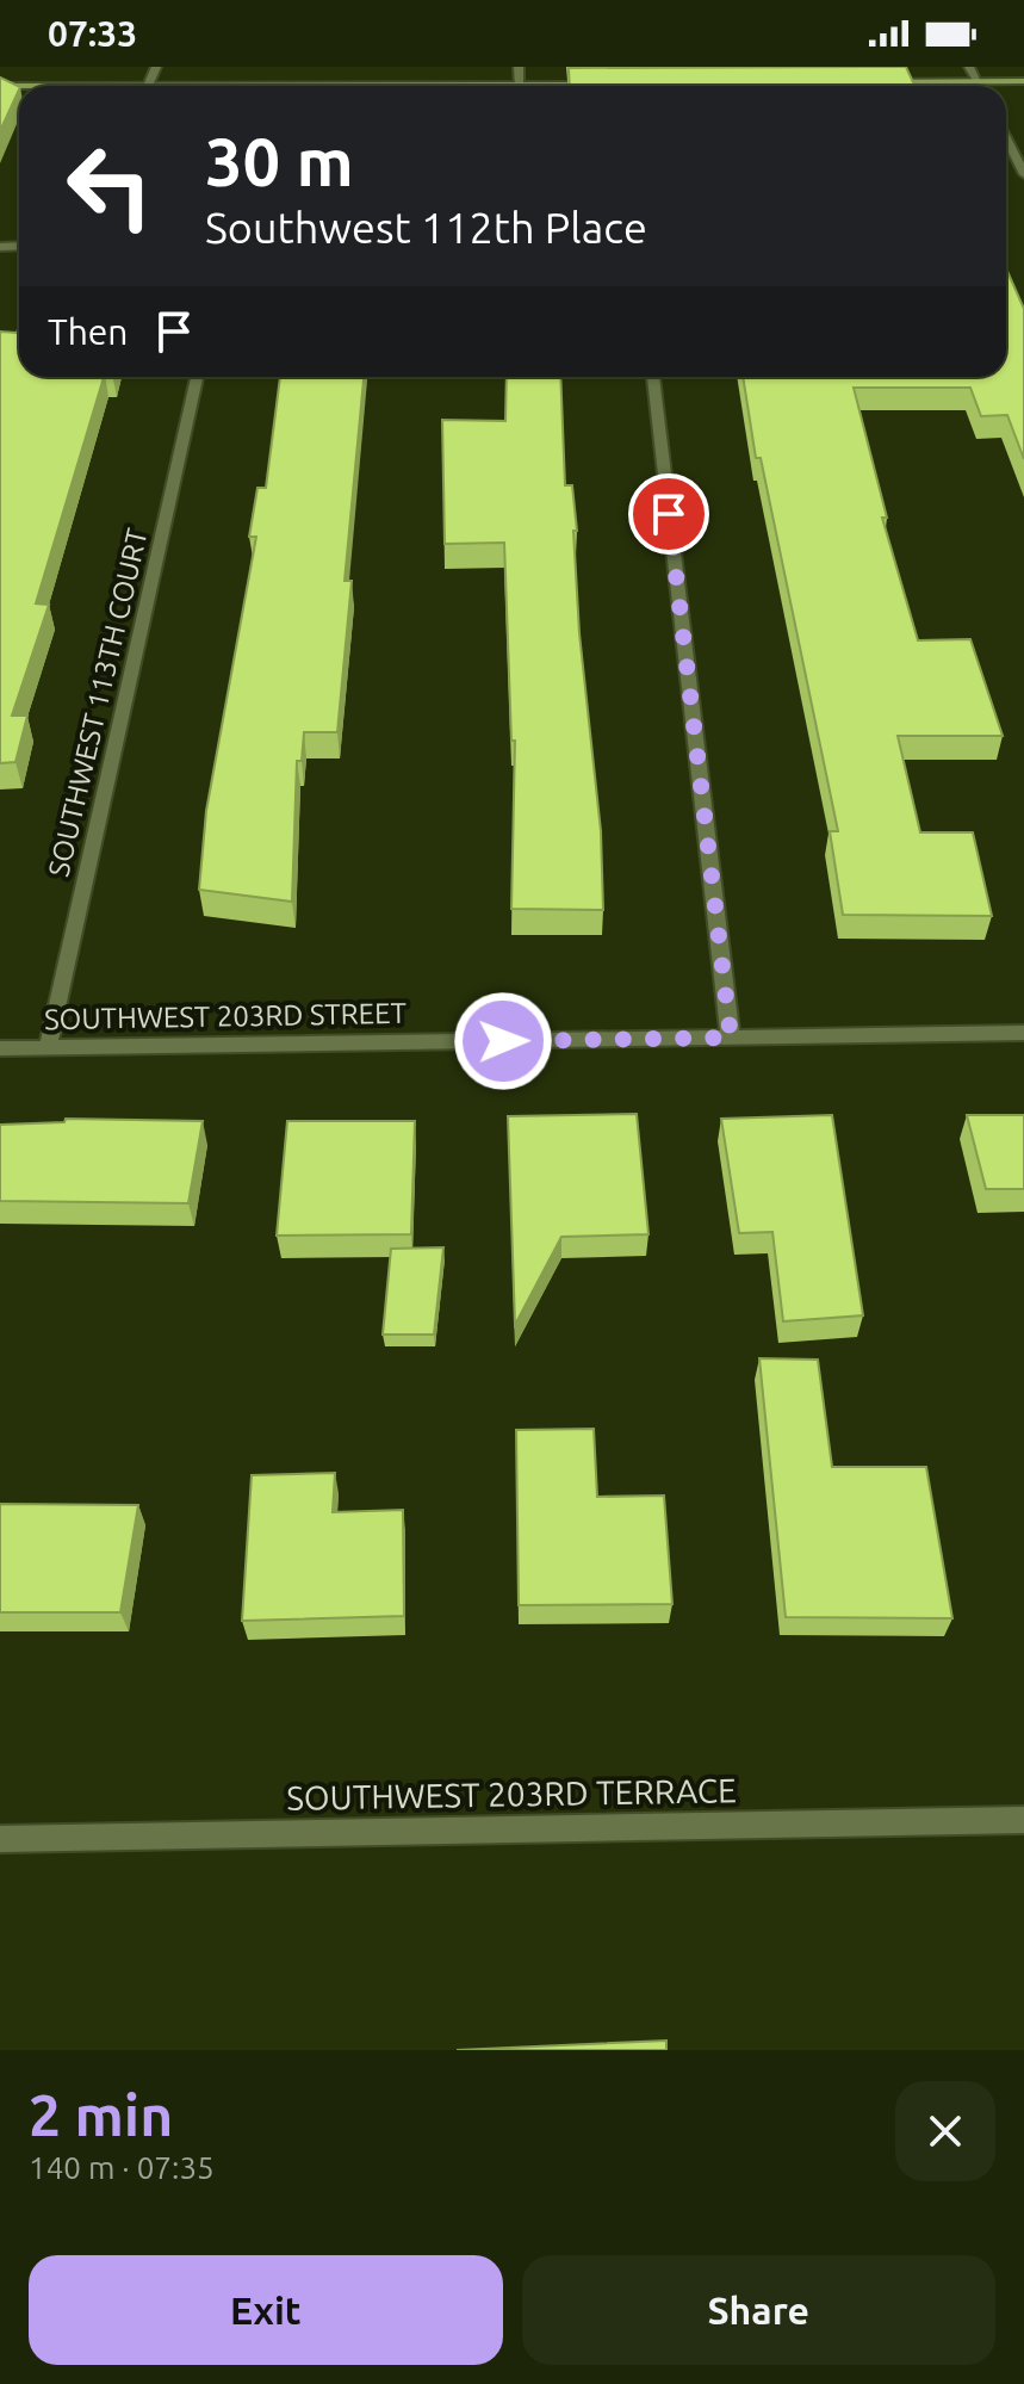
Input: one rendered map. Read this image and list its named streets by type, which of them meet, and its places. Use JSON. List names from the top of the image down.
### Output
{
  "streets": {
    "street": ["SOUTHWEST 113TH COURT", "SOUTHWEST 203RD STREET", "SOUTHWEST 203RD TERRACE"]
  },
  "crossings": [
    ["SOUTHWEST 113TH COURT", "SOUTHWEST 203RD STREET"]
  ],
  "page": {
    "status": "07:33",
    "turn": ["30 m", "Southwest 112th Place"],
    "then": "Then",
    "heading": ["2 min", "140 m · 07:35"],
    "buttons": ["Exit", "Share"]
  }
}
